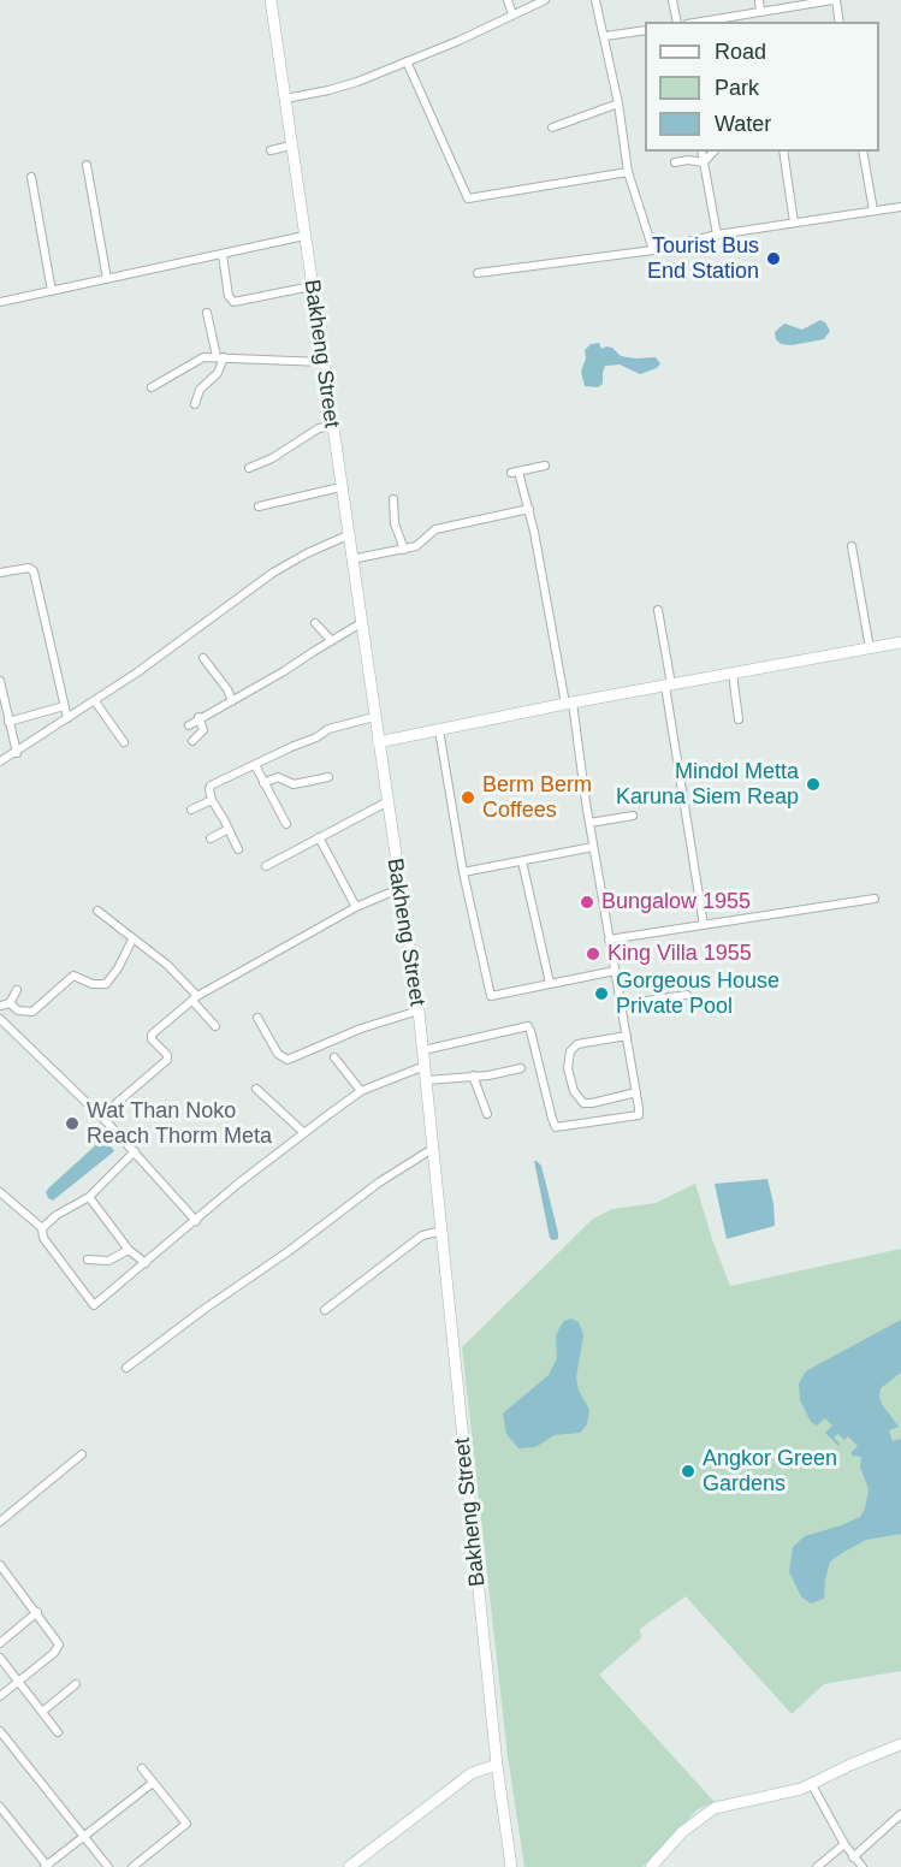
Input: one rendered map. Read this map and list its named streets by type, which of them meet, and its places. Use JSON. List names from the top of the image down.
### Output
{
  "streets": {
    "street": ["Bakheng Street"]
  },
  "places": [
    "Tourist Bus End Station",
    "Mindol Metta Karuna Siem Reap",
    "Berm Berm Coffees",
    "Bungalow 1955",
    "King Villa 1955",
    "Gorgeous House Private Pool",
    "Wat Than Noko Reach Thorm Meta",
    "Angkor Green Gardens"
  ],
  "legend": ["Road", "Park", "Water"]
}
